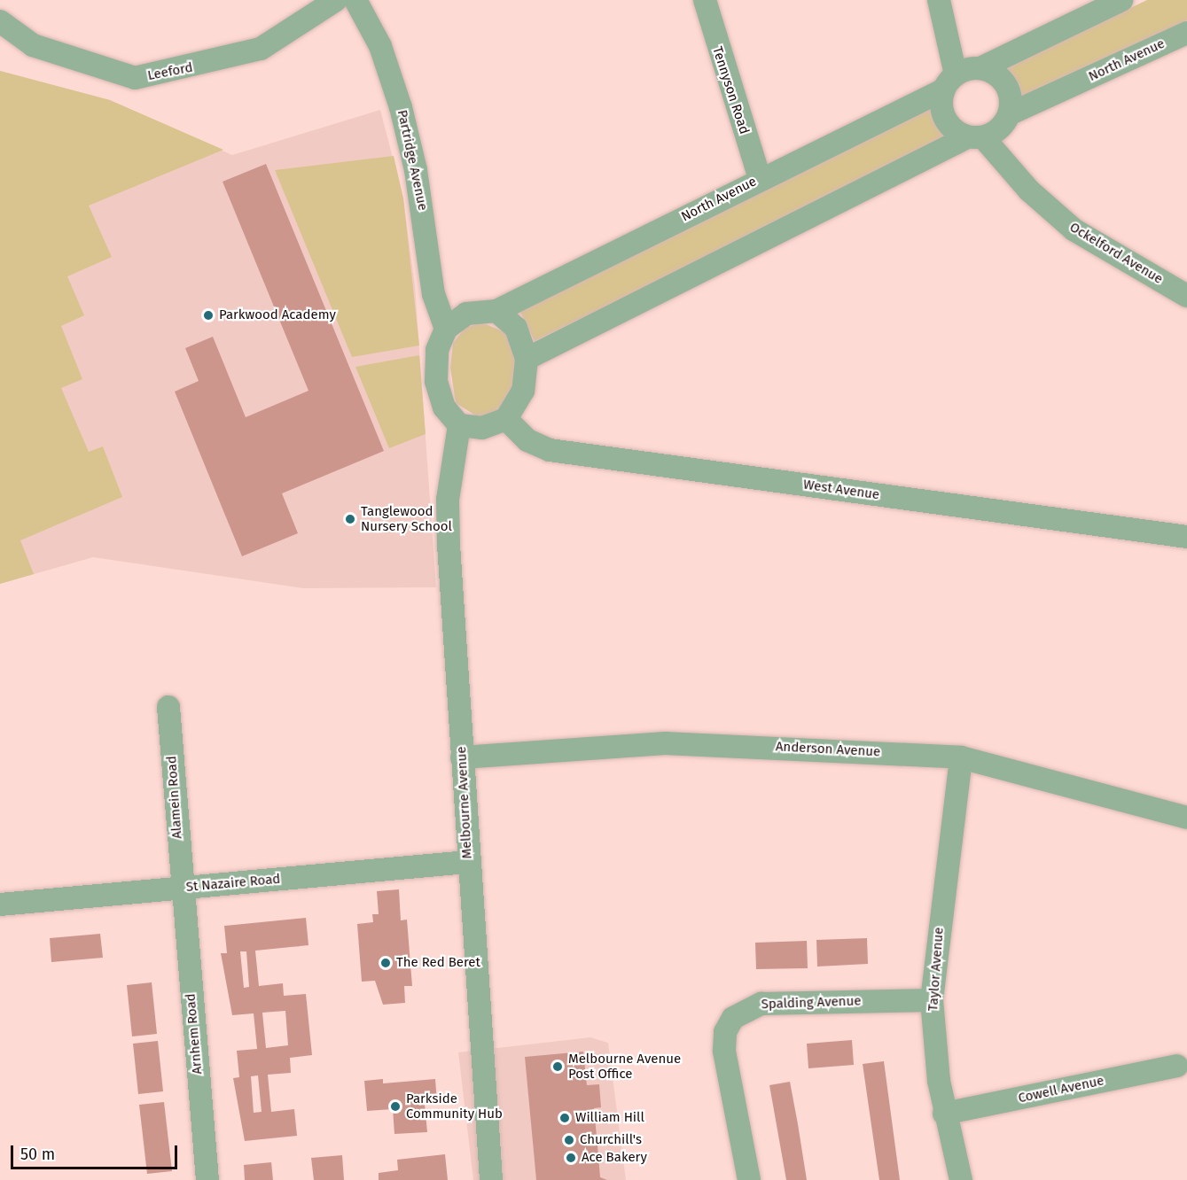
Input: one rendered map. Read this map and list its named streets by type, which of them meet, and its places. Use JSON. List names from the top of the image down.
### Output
{
  "streets": {
    "street": [
      "North Avenue",
      "Leeford",
      "Tennyson Road",
      "Partridge Avenue",
      "Ockelford Avenue",
      "West Avenue",
      "Anderson Avenue",
      "Alamein Road",
      "Melbourne Avenue",
      "St Nazaire Road",
      "Taylor Avenue",
      "Spalding Avenue",
      "Arnhem Road",
      "Cowell Avenue"
    ]
  },
  "crossings": [
    ["North Avenue", "Tennyson Road"],
    ["North Avenue", "Partridge Avenue"],
    ["North Avenue", "Ockelford Avenue"],
    ["North Avenue", "West Avenue"],
    ["North Avenue", "Melbourne Avenue"],
    ["Partridge Avenue", "West Avenue"],
    ["Partridge Avenue", "Melbourne Avenue"],
    ["West Avenue", "Melbourne Avenue"],
    ["Anderson Avenue", "Melbourne Avenue"],
    ["Anderson Avenue", "Taylor Avenue"],
    ["Alamein Road", "St Nazaire Road"],
    ["Alamein Road", "Arnhem Road"],
    ["Melbourne Avenue", "St Nazaire Road"],
    ["St Nazaire Road", "Arnhem Road"],
    ["Taylor Avenue", "Spalding Avenue"],
    ["Taylor Avenue", "Cowell Avenue"]
  ],
  "places": [
    "Parkwood Academy",
    "Tanglewood Nursery School",
    "The Red Beret",
    "Melbourne Avenue Post Office",
    "Parkside Community Hub",
    "William Hill",
    "Churchill's",
    "Ace Bakery"
  ],
  "scale_bar": "50 m"
}
